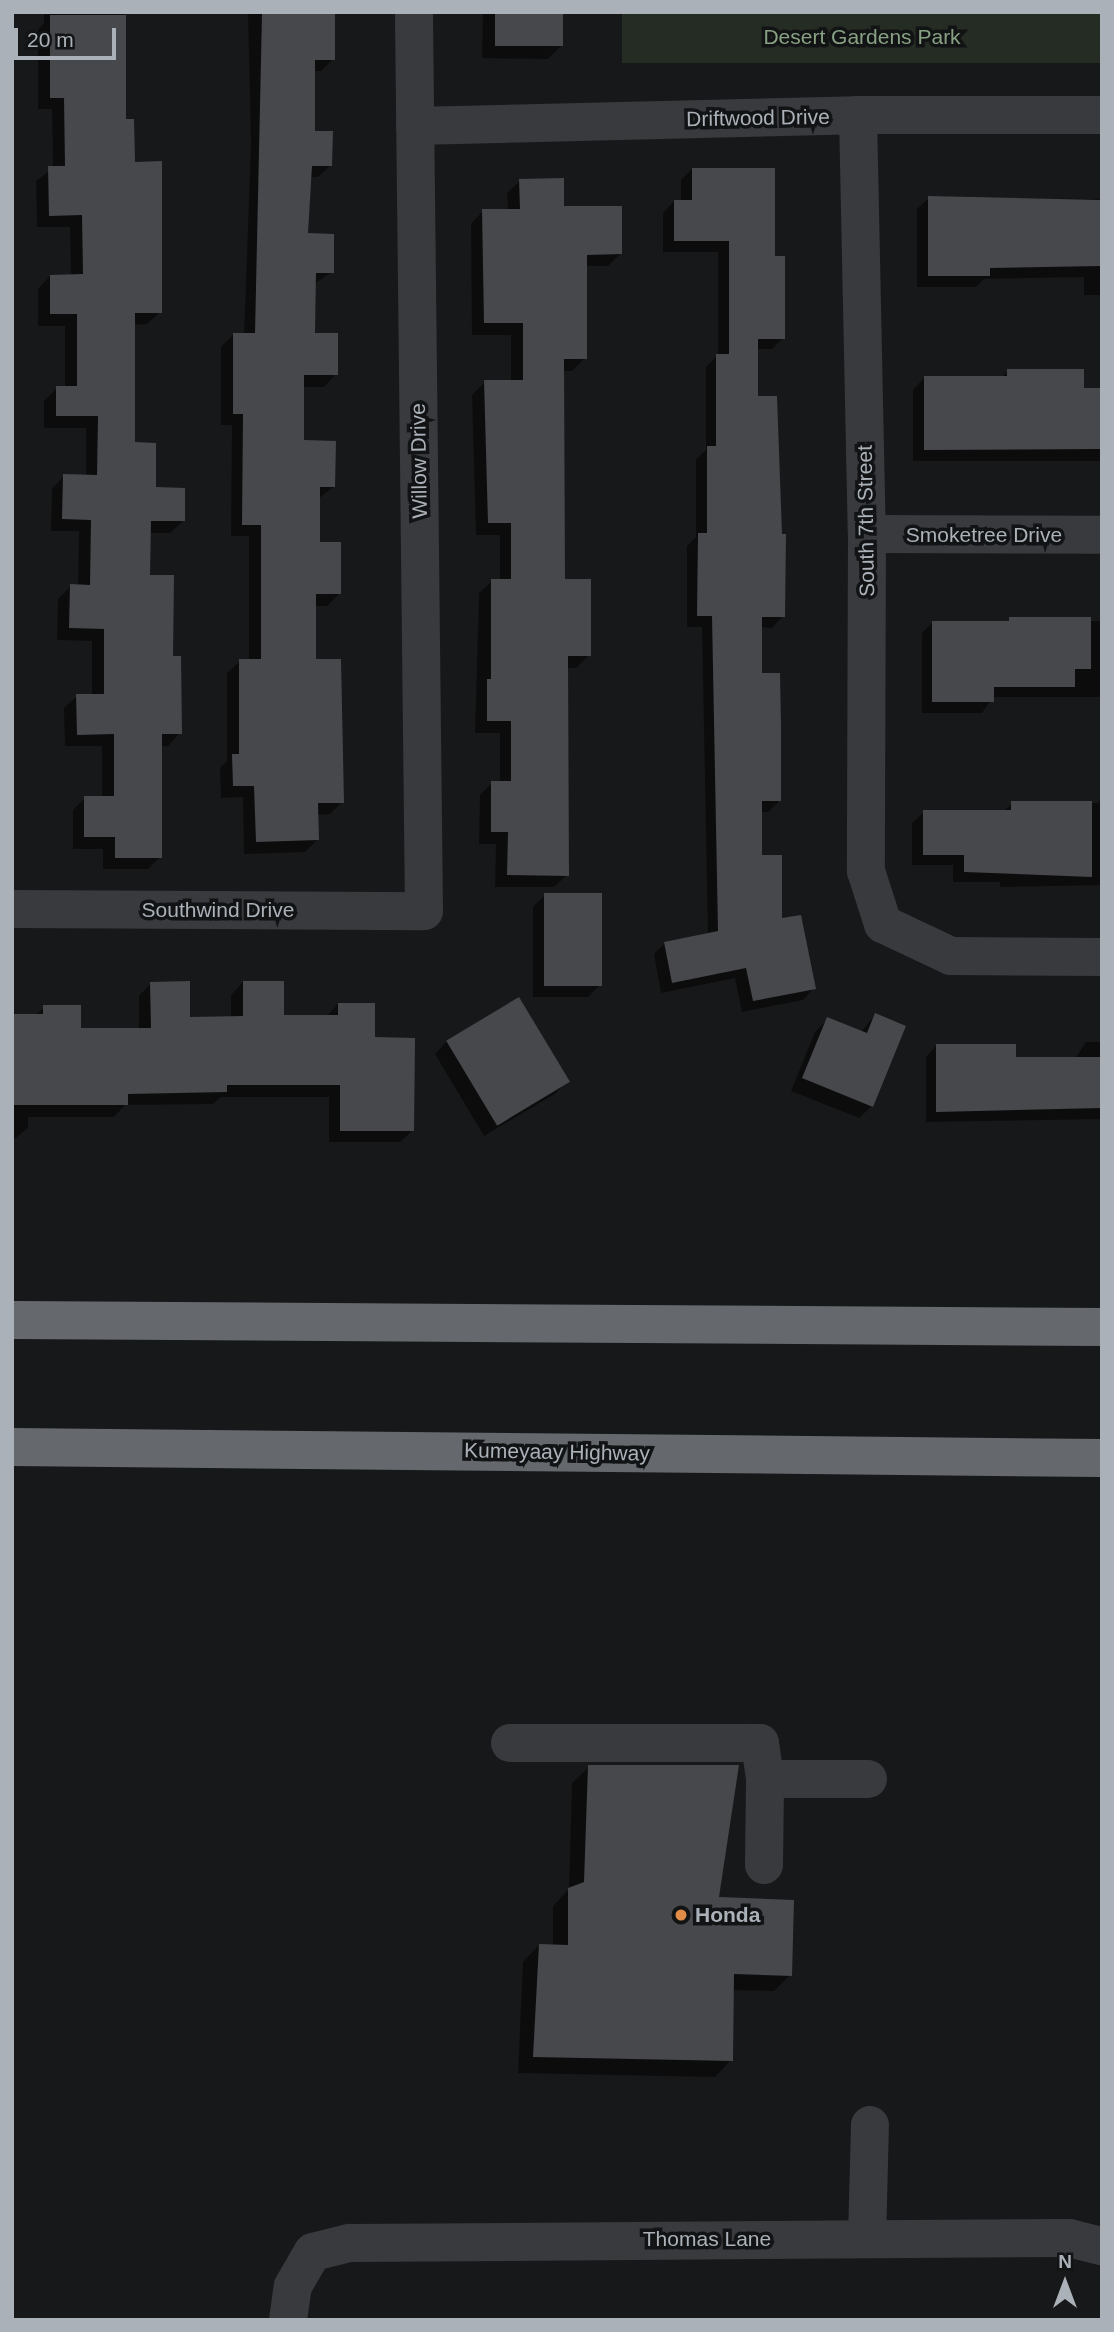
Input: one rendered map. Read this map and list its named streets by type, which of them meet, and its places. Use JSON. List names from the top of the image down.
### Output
{
  "streets": {
    "highway": ["Kumeyaay Highway"],
    "street": [
      "Driftwood Drive",
      "Willow Drive",
      "South 7th Street",
      "Smoketree Drive",
      "Southwind Drive",
      "Thomas Lane"
    ]
  },
  "crossings": [
    ["Driftwood Drive", "Willow Drive"],
    ["Driftwood Drive", "South 7th Street"],
    ["Willow Drive", "Southwind Drive"],
    ["South 7th Street", "Smoketree Drive"]
  ],
  "parks": ["Desert Gardens Park"],
  "places": ["Honda"],
  "scale_bar": "20 m",
  "north": "top"
}
